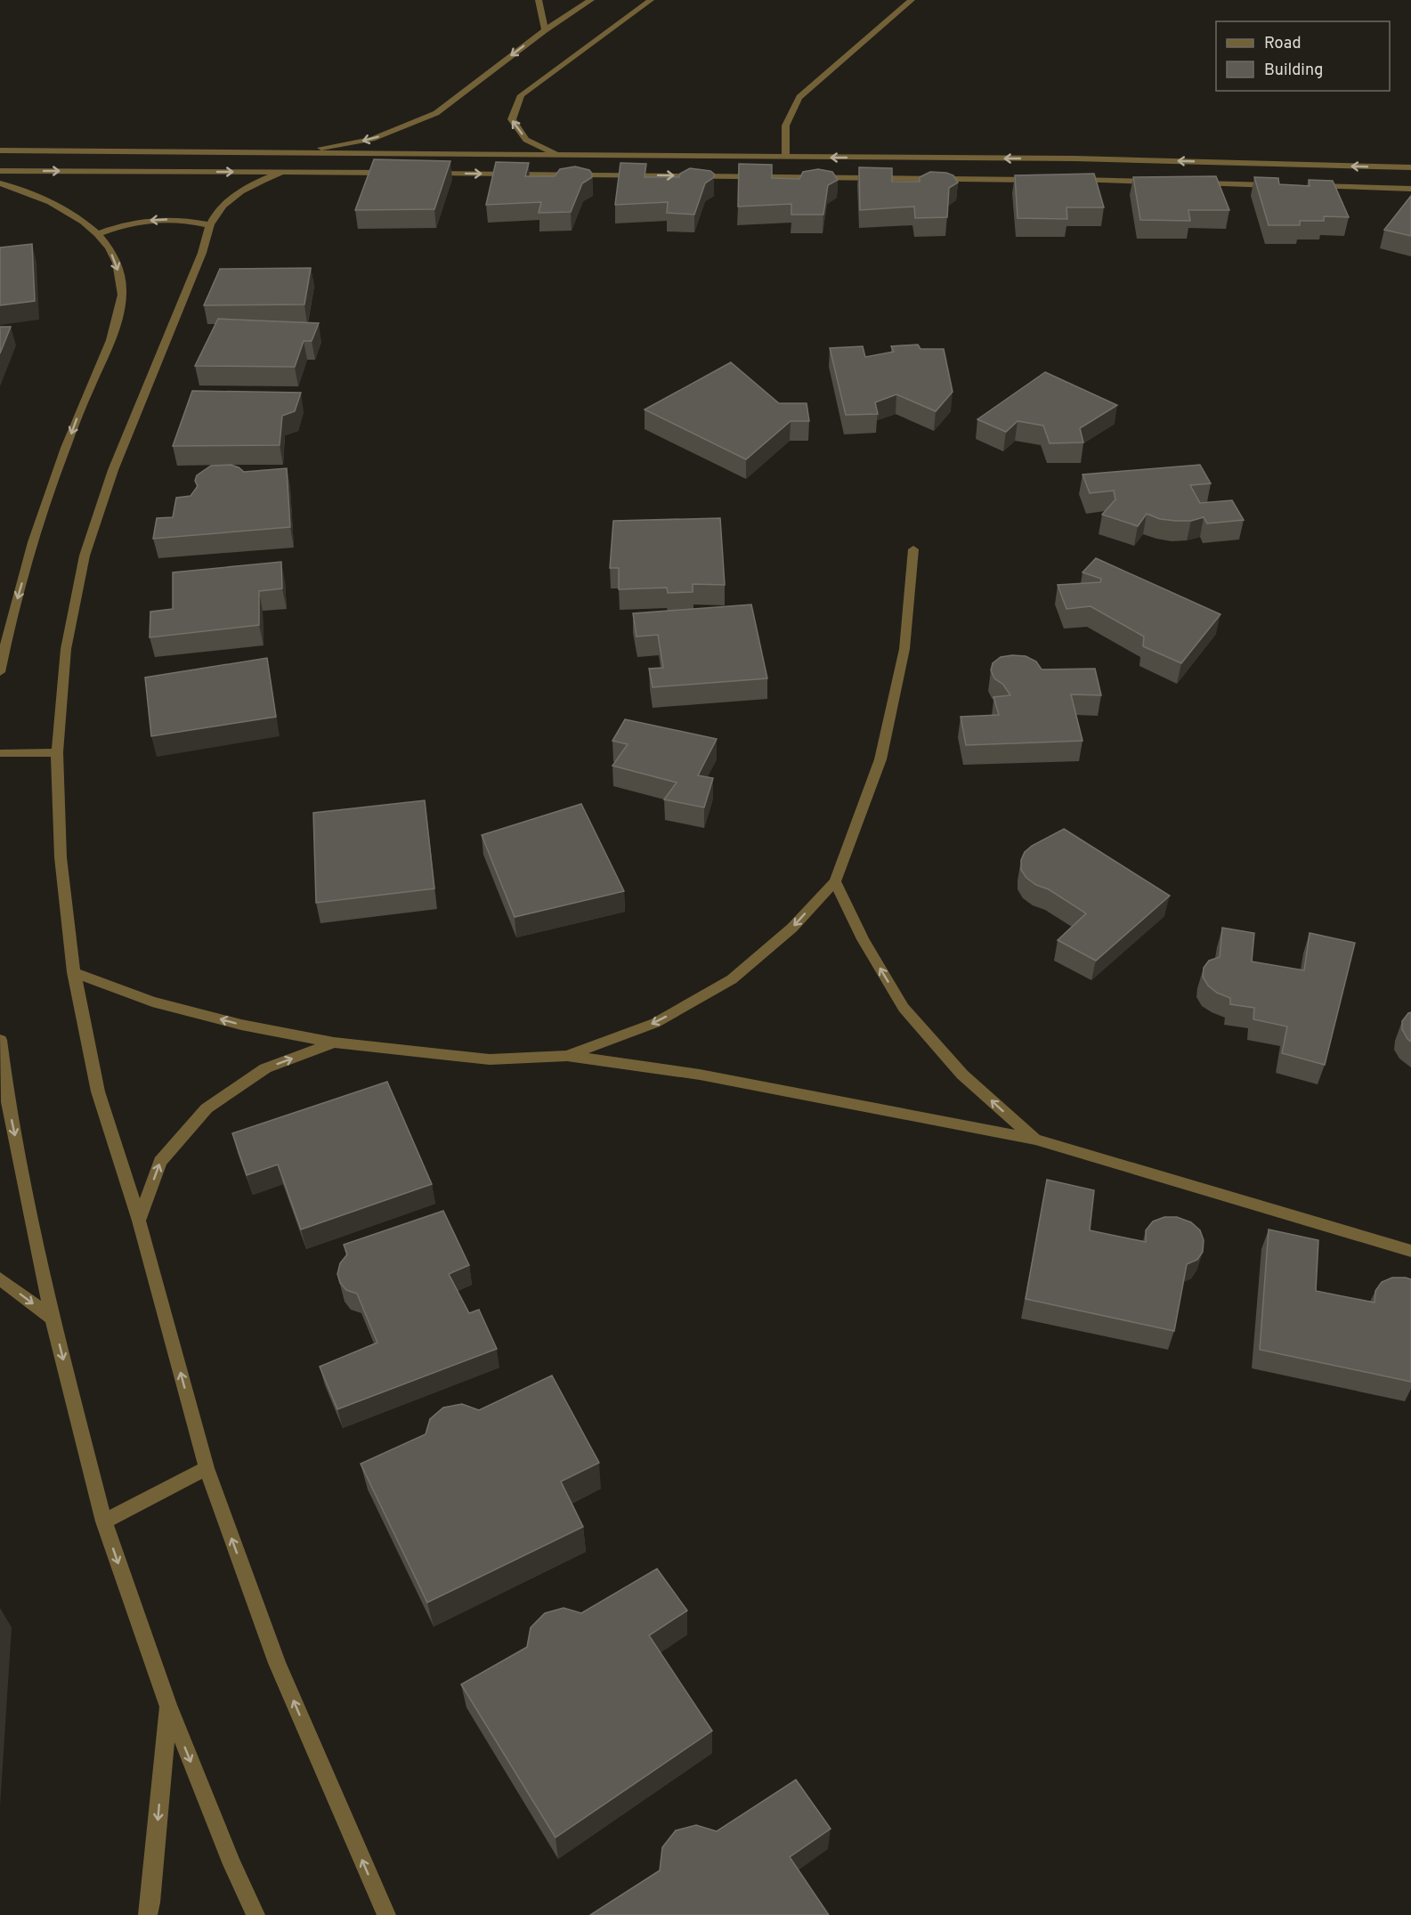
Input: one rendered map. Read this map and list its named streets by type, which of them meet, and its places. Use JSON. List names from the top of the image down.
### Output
{
  "legend": ["Road", "Building"]
}
